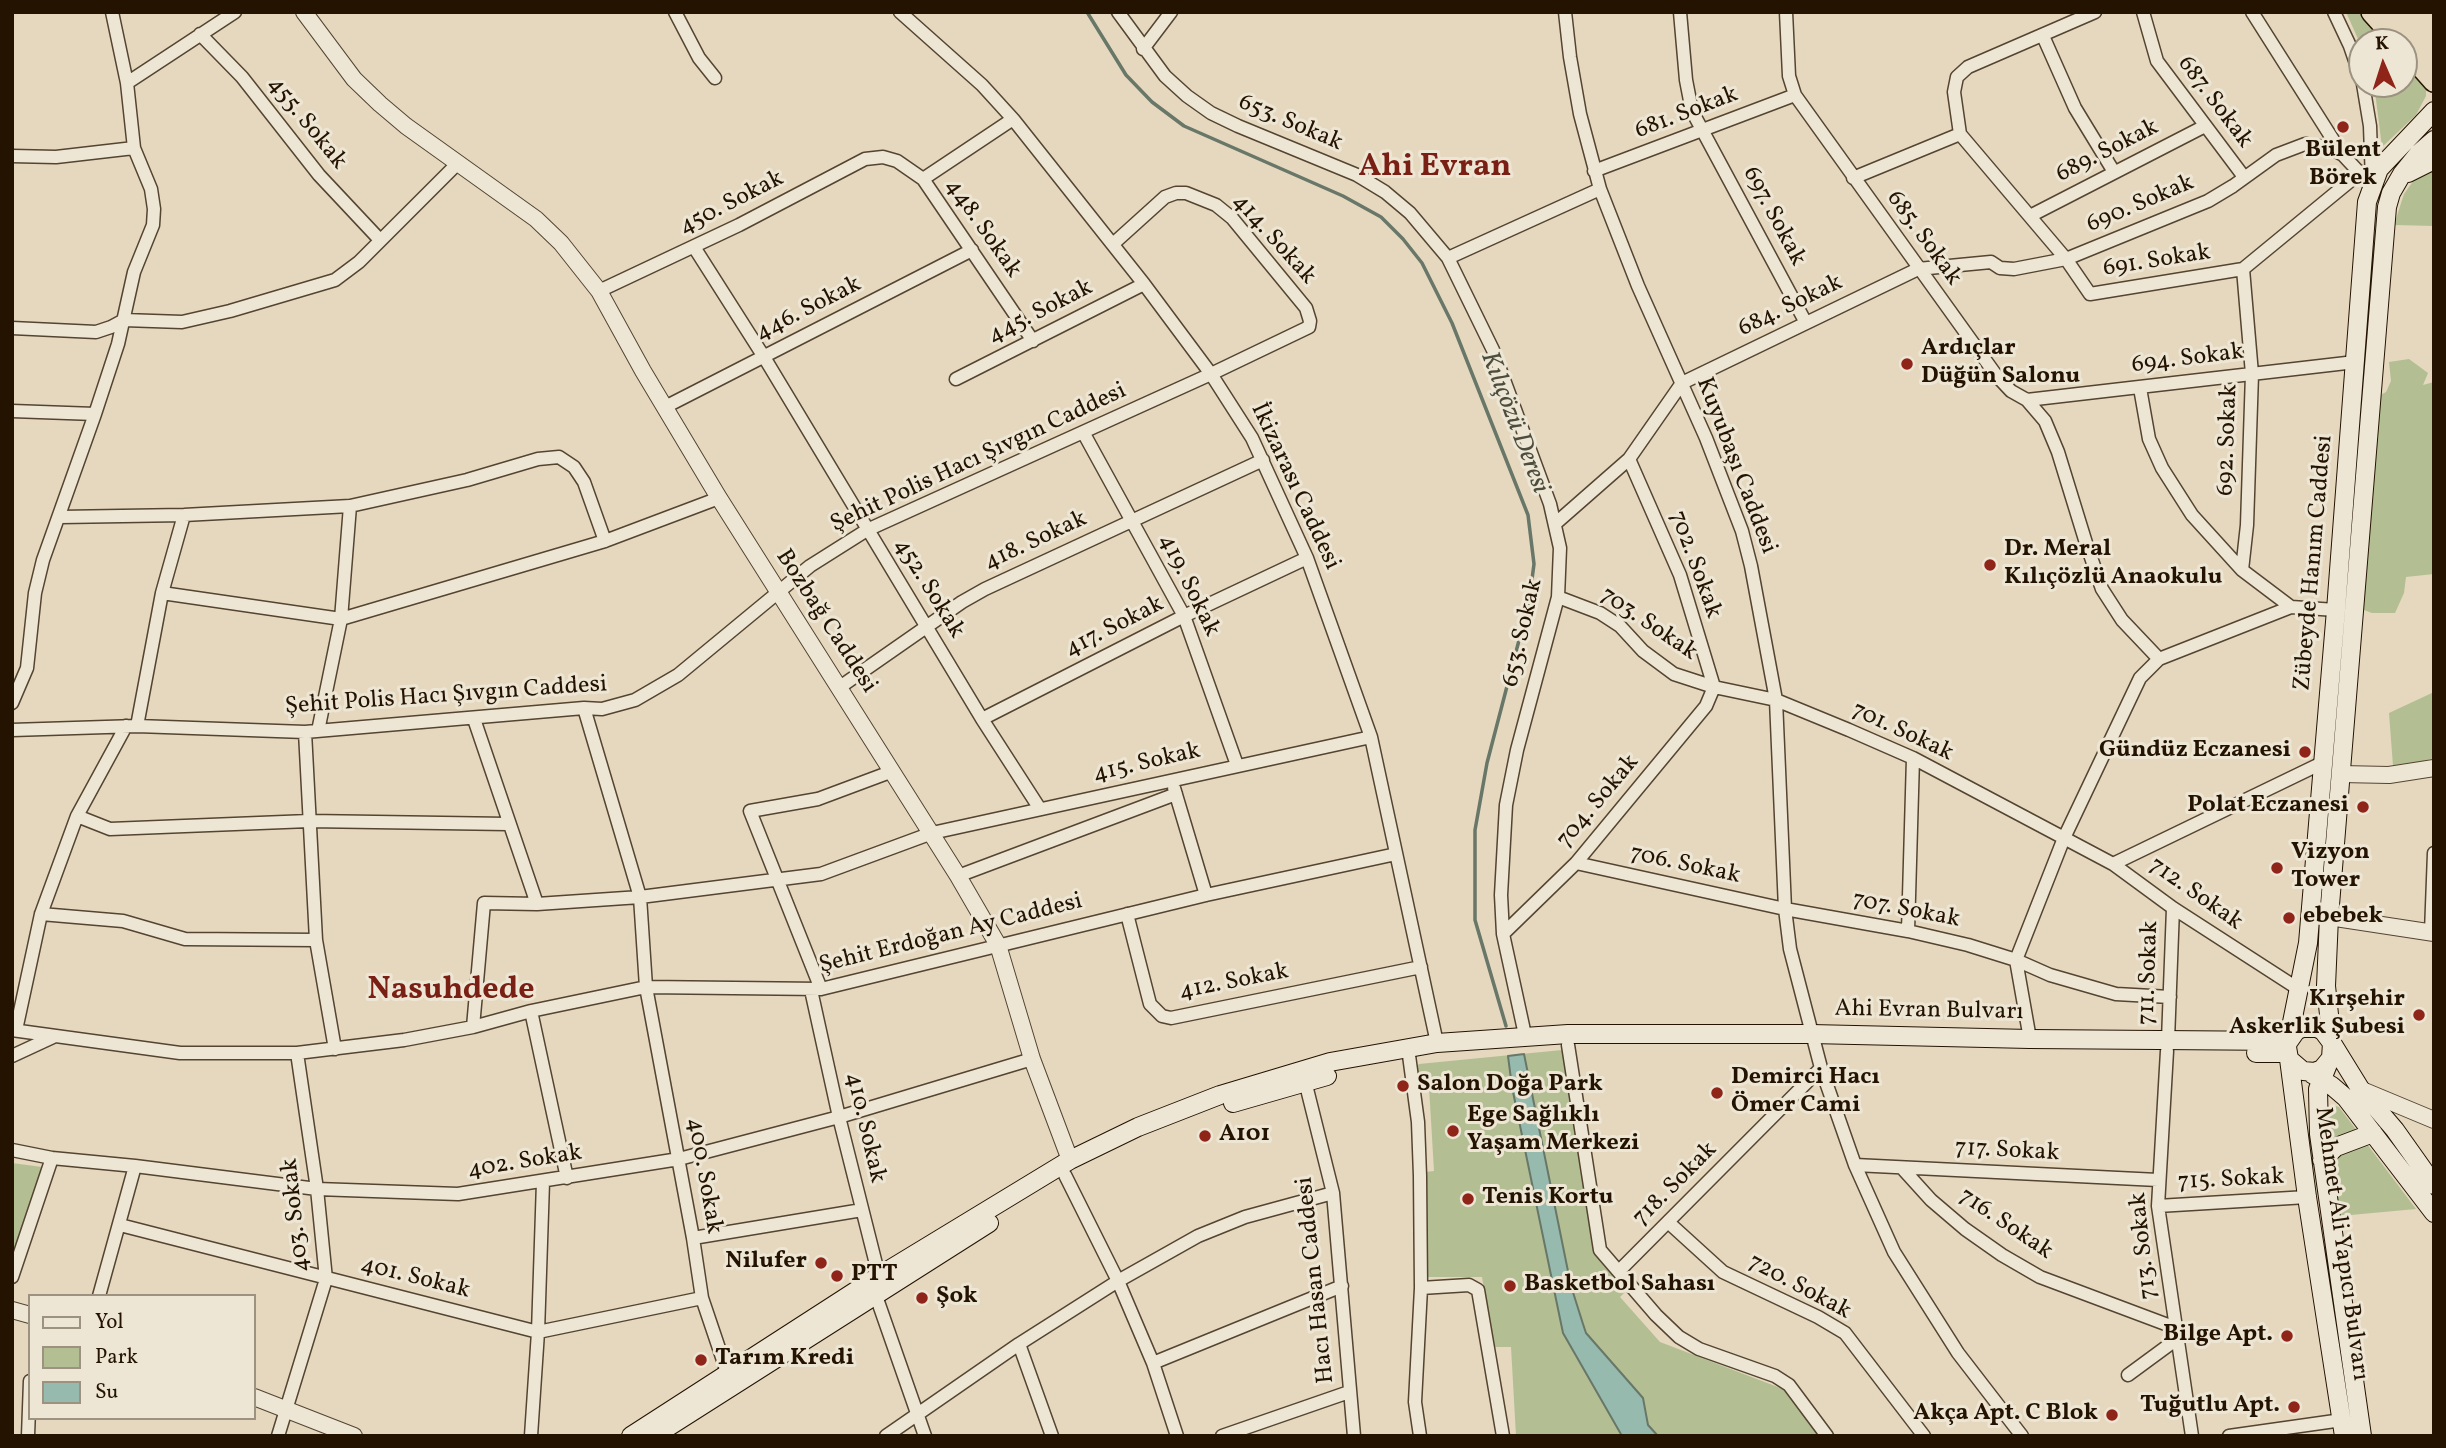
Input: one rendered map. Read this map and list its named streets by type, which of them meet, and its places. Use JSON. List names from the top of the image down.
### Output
{
  "streets": {
    "main road": ["Zübeyde Hanım Caddesi", "Ahi Evran Bulvarı", "Mehmet Ali Yapıcı Bulvarı"],
    "street": [
      "687. Sokak",
      "681. Sokak",
      "455. Sokak",
      "653. Sokak",
      "689. Sokak",
      "450. Sokak",
      "690. Sokak",
      "697. Sokak",
      "448. Sokak",
      "685. Sokak",
      "414. Sokak",
      "691. Sokak",
      "684. Sokak",
      "446. Sokak",
      "445. Sokak",
      "694. Sokak",
      "692. Sokak",
      "Şehit Polis Hacı Şıvgın Caddesi",
      "Kuyubaşı Caddesi",
      "İkizarası Caddesi",
      "418. Sokak",
      "702. Sokak",
      "419. Sokak",
      "452. Sokak",
      "Bozbağ Caddesi",
      "703. Sokak",
      "417. Sokak",
      "701. Sokak",
      "415. Sokak",
      "704. Sokak",
      "706. Sokak",
      "712. Sokak",
      "707. Sokak",
      "Şehit Erdoğan Ay Caddesi",
      "711. Sokak",
      "412. Sokak",
      "410. Sokak",
      "717. Sokak",
      "402. Sokak",
      "400. Sokak",
      "715. Sokak",
      "718. Sokak",
      "403. Sokak",
      "716. Sokak",
      "713. Sokak",
      "401. Sokak",
      "Hacı Hasan Caddesi",
      "720. Sokak"
    ]
  },
  "crossings": [
    ["687. Sokak", "689. Sokak"],
    ["687. Sokak", "690. Sokak"],
    ["681. Sokak", "697. Sokak"],
    ["681. Sokak", "685. Sokak"],
    ["681. Sokak", "Kuyubaşı Caddesi"],
    ["653. Sokak", "703. Sokak"],
    ["653. Sokak", "704. Sokak"],
    ["689. Sokak", "691. Sokak"],
    ["450. Sokak", "448. Sokak"],
    ["450. Sokak", "452. Sokak"],
    ["450. Sokak", "Bozbağ Caddesi"],
    ["690. Sokak", "685. Sokak"],
    ["690. Sokak", "691. Sokak"],
    ["690. Sokak", "684. Sokak"],
    ["690. Sokak", "Zübeyde Hanım Caddesi"],
    ["697. Sokak", "684. Sokak"],
    ["448. Sokak", "446. Sokak"],
    ["448. Sokak", "445. Sokak"],
    ["685. Sokak", "684. Sokak"],
    ["685. Sokak", "694. Sokak"],
    ["414. Sokak", "Şehit Polis Hacı Şıvgın Caddesi"],
    ["414. Sokak", "İkizarası Caddesi"],
    ["691. Sokak", "692. Sokak"],
    ["691. Sokak", "Zübeyde Hanım Caddesi"],
    ["684. Sokak", "Kuyubaşı Caddesi"],
    ["446. Sokak", "452. Sokak"],
    ["446. Sokak", "Bozbağ Caddesi"],
    ["445. Sokak", "İkizarası Caddesi"],
    ["694. Sokak", "692. Sokak"],
    ["694. Sokak", "Zübeyde Hanım Caddesi"],
    ["Şehit Polis Hacı Şıvgın Caddesi", "İkizarası Caddesi"],
    ["Şehit Polis Hacı Şıvgın Caddesi", "419. Sokak"],
    ["Şehit Polis Hacı Şıvgın Caddesi", "452. Sokak"],
    ["Şehit Polis Hacı Şıvgın Caddesi", "Bozbağ Caddesi"],
    ["Şehit Polis Hacı Şıvgın Caddesi", "400. Sokak"],
    ["Kuyubaşı Caddesi", "701. Sokak"],
    ["Kuyubaşı Caddesi", "706. Sokak"],
    ["Kuyubaşı Caddesi", "707. Sokak"],
    ["Kuyubaşı Caddesi", "Ahi Evran Bulvarı"],
    ["Kuyubaşı Caddesi", "717. Sokak"],
    ["Kuyubaşı Caddesi", "718. Sokak"],
    ["İkizarası Caddesi", "418. Sokak"],
    ["İkizarası Caddesi", "417. Sokak"],
    ["İkizarası Caddesi", "415. Sokak"],
    ["İkizarası Caddesi", "Şehit Erdoğan Ay Caddesi"],
    ["İkizarası Caddesi", "412. Sokak"],
    ["418. Sokak", "419. Sokak"],
    ["418. Sokak", "452. Sokak"],
    ["418. Sokak", "Bozbağ Caddesi"],
    ["Zübeyde Hanım Caddesi", "712. Sokak"],
    ["Zübeyde Hanım Caddesi", "Ahi Evran Bulvarı"],
    ["Zübeyde Hanım Caddesi", "Mehmet Ali Yapıcı Bulvarı"],
    ["702. Sokak", "703. Sokak"],
    ["702. Sokak", "701. Sokak"],
    ["702. Sokak", "704. Sokak"],
    ["419. Sokak", "417. Sokak"],
    ["419. Sokak", "415. Sokak"],
    ["452. Sokak", "417. Sokak"],
    ["452. Sokak", "415. Sokak"],
    ["Bozbağ Caddesi", "415. Sokak"],
    ["Bozbağ Caddesi", "Şehit Erdoğan Ay Caddesi"],
    ["Bozbağ Caddesi", "410. Sokak"],
    ["Bozbağ Caddesi", "402. Sokak"],
    ["703. Sokak", "701. Sokak"],
    ["703. Sokak", "704. Sokak"],
    ["701. Sokak", "704. Sokak"],
    ["701. Sokak", "712. Sokak"],
    ["415. Sokak", "Şehit Erdoğan Ay Caddesi"],
    ["415. Sokak", "410. Sokak"],
    ["415. Sokak", "400. Sokak"],
    ["704. Sokak", "706. Sokak"],
    ["706. Sokak", "707. Sokak"],
    ["712. Sokak", "711. Sokak"],
    ["707. Sokak", "711. Sokak"],
    ["Şehit Erdoğan Ay Caddesi", "412. Sokak"],
    ["Şehit Erdoğan Ay Caddesi", "410. Sokak"],
    ["Şehit Erdoğan Ay Caddesi", "400. Sokak"],
    ["Şehit Erdoğan Ay Caddesi", "403. Sokak"],
    ["711. Sokak", "Ahi Evran Bulvarı"],
    ["711. Sokak", "713. Sokak"],
    ["Ahi Evran Bulvarı", "Mehmet Ali Yapıcı Bulvarı"],
    ["Ahi Evran Bulvarı", "713. Sokak"],
    ["410. Sokak", "402. Sokak"],
    ["717. Sokak", "716. Sokak"],
    ["717. Sokak", "713. Sokak"],
    ["402. Sokak", "400. Sokak"],
    ["402. Sokak", "403. Sokak"],
    ["400. Sokak", "401. Sokak"],
    ["715. Sokak", "Mehmet Ali Yapıcı Bulvarı"],
    ["715. Sokak", "713. Sokak"],
    ["718. Sokak", "720. Sokak"],
    ["403. Sokak", "401. Sokak"],
    ["716. Sokak", "713. Sokak"]
  ],
  "districts": ["Ahi Evran", "Nasuhdede"],
  "water": ["Kılıçözü Deresi"],
  "places": [
    "Bülent Börek",
    "Ardıçlar Düğün Salonu",
    "Dr. Meral Kılıçözlü Anaokulu",
    "Gündüz Eczanesi",
    "Polat Eczanesi",
    "Vizyon Tower",
    "ebebek",
    "Kırşehir Askerlik Şubesi",
    "Salon Doğa Park",
    "Demirci Hacı Ömer Cami",
    "Ege Sağlıklı Yaşam Merkezi",
    "A101",
    "Tenis Kortu",
    "Nilufer",
    "PTT",
    "Basketbol Sahası",
    "Şok",
    "Bilge Apt.",
    "Tarım Kredi",
    "Tuğutlu Apt.",
    "Akça Apt. C Blok"
  ],
  "legend": ["Yol", "Park", "Su"],
  "north": "top"
}
